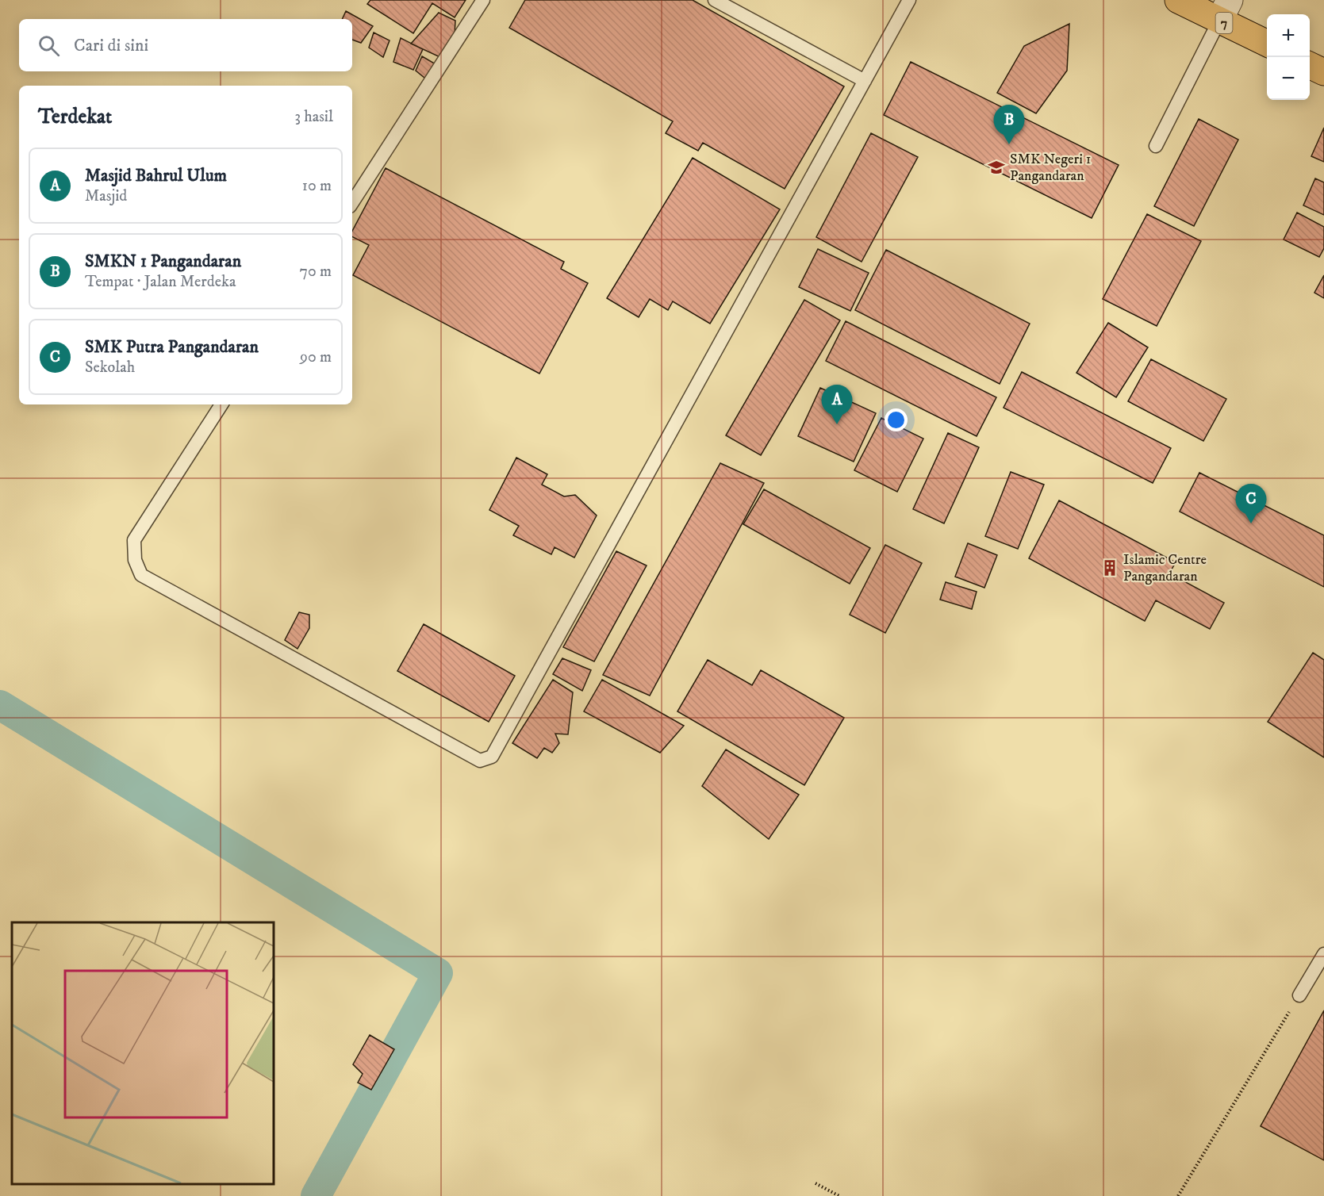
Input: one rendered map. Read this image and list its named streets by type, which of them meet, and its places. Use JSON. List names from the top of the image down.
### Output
{
  "streets": {
    "highway": ["7"]
  },
  "places": {
    "school or university": ["SMK Negeri 1 Pangandaran"],
    "building": ["Islamic Centre Pangandaran"]
  },
  "page": {
    "map_buttons": ["+", "−"],
    "search": "Cari di sini",
    "heading": ["Terdekat", "3 hasil"],
    "pins": ["B", "A", "C"],
    "list": [
      {
        "mark": "A",
        "name": "Masjid Bahrul Ulum",
        "note": "Masjid",
        "value": "10 m"
      },
      {
        "mark": "B",
        "name": "SMKN 1 Pangandaran",
        "note": "Tempat · Jalan Merdeka",
        "value": "70 m"
      },
      {
        "mark": "C",
        "name": "SMK Putra Pangandaran",
        "note": "Sekolah",
        "value": "90 m"
      }
    ]
  }
}
